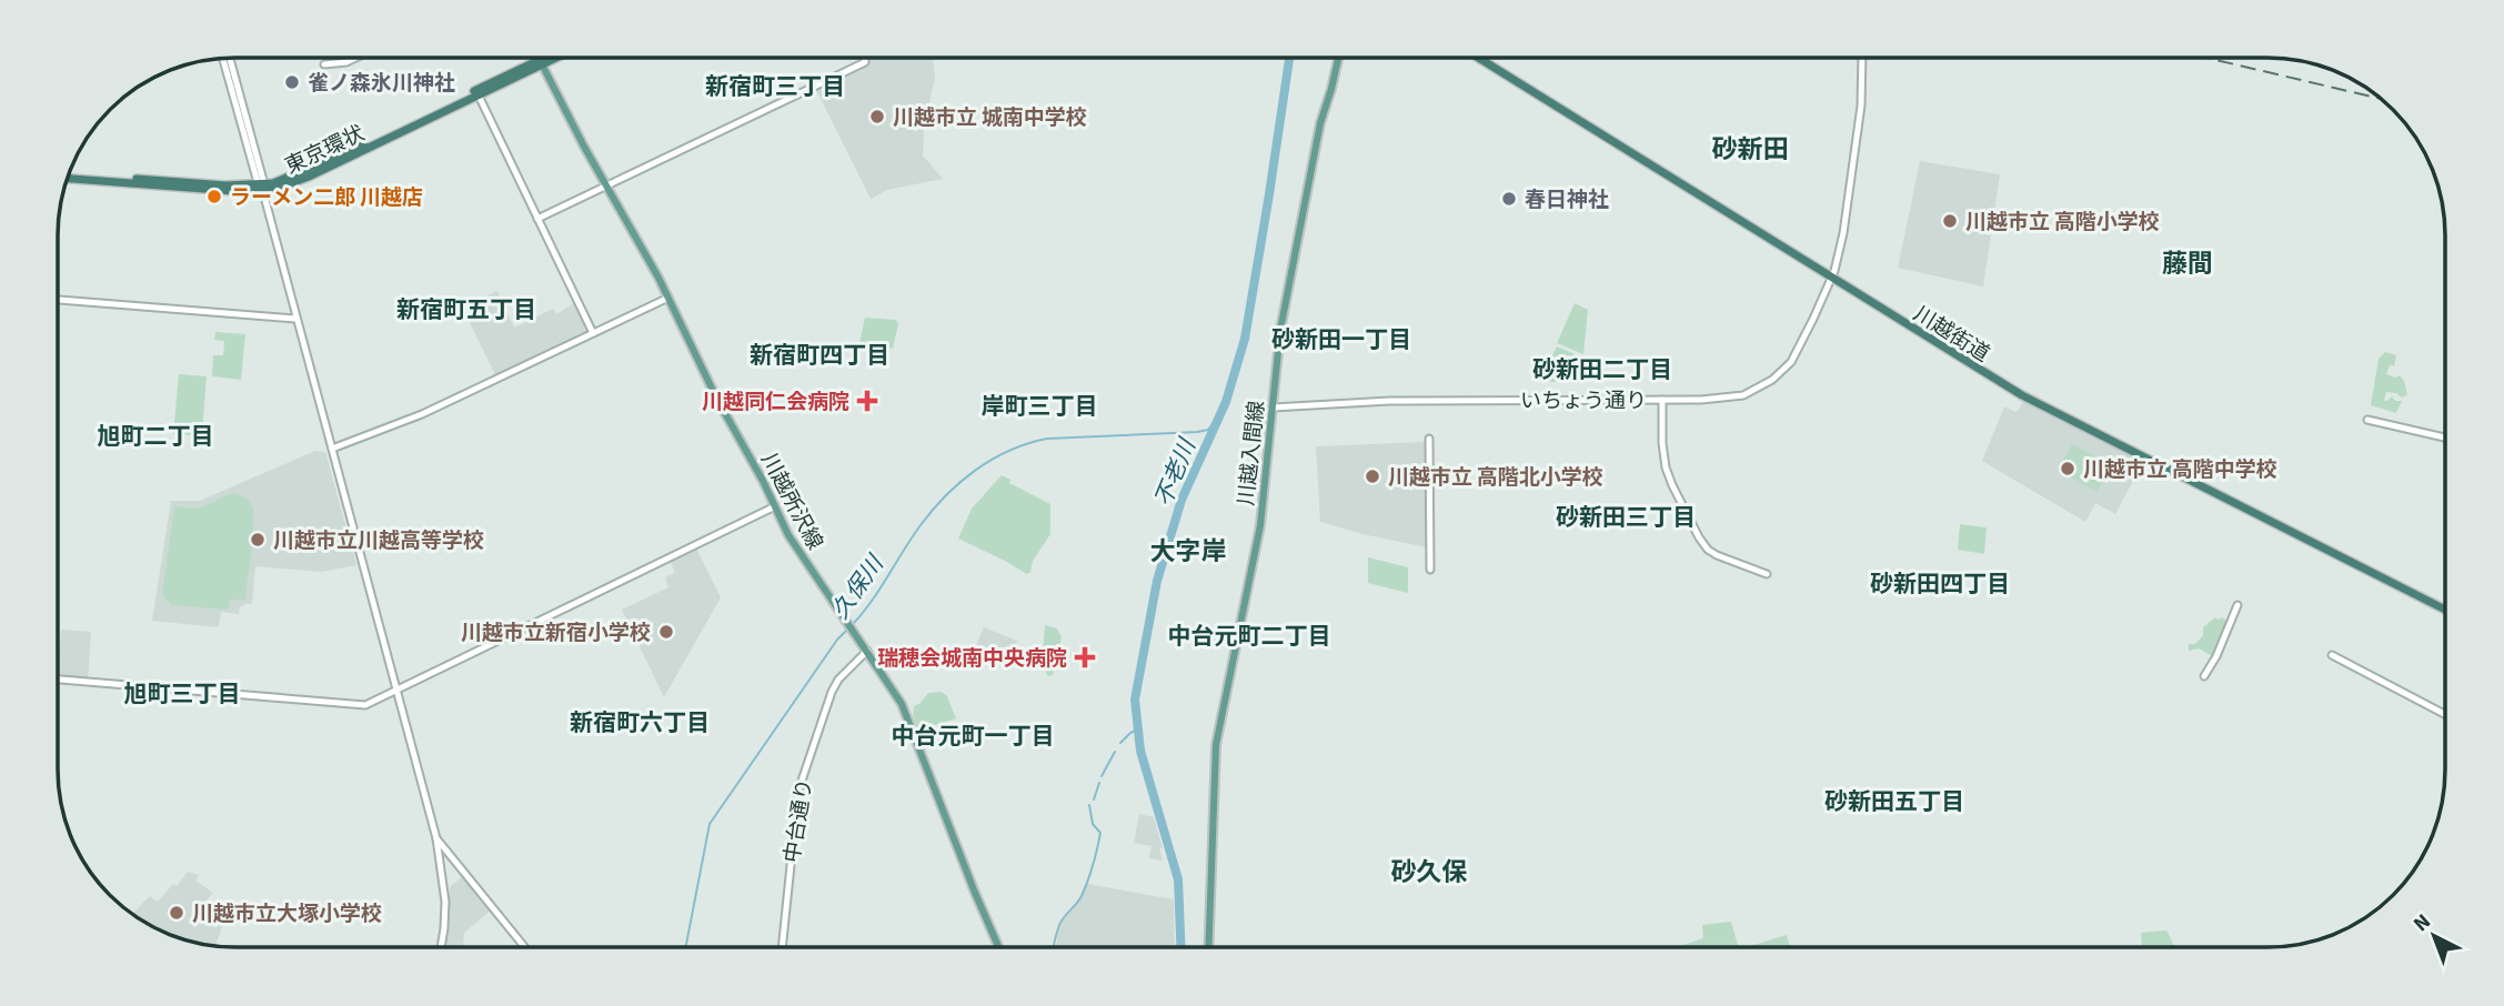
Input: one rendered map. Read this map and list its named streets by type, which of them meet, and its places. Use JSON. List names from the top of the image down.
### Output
{
  "streets": {
    "highway": ["東京環状", "川越街道"],
    "main road": ["川越入間線", "川越所沢線"],
    "street": ["いちょう通り", "中台通り"]
  },
  "crossings": [
    ["東京環状", "川越所沢線"],
    ["川越街道", "いちょう通り"],
    ["いちょう通り", "川越入間線"],
    ["川越所沢線", "中台通り"]
  ],
  "districts": [
    "新宿町三丁目",
    "砂新田",
    "藤間",
    "新宿町五丁目",
    "砂新田一丁目",
    "新宿町四丁目",
    "砂新田二丁目",
    "岸町三丁目",
    "旭町二丁目",
    "砂新田三丁目",
    "大字岸",
    "砂新田四丁目",
    "中台元町二丁目",
    "旭町三丁目",
    "新宿町六丁目",
    "中台元町一丁目",
    "砂新田五丁目",
    "砂久保"
  ],
  "water": ["不老川", "久保川"],
  "places": {
    "other": [
      "雀ノ森氷川神社",
      "川越市立 城南中学校",
      "ラーメン二郎 川越店",
      "春日神社",
      "川越市立 高階小学校",
      "川越市立 高階中学校",
      "川越市立 高階北小学校",
      "川越市立川越高等学校",
      "川越市立新宿小学校",
      "川越市立大塚小学校"
    ],
    "health": ["川越同仁会病院", "瑞穂会城南中央病院"]
  },
  "north": "top left"
}
